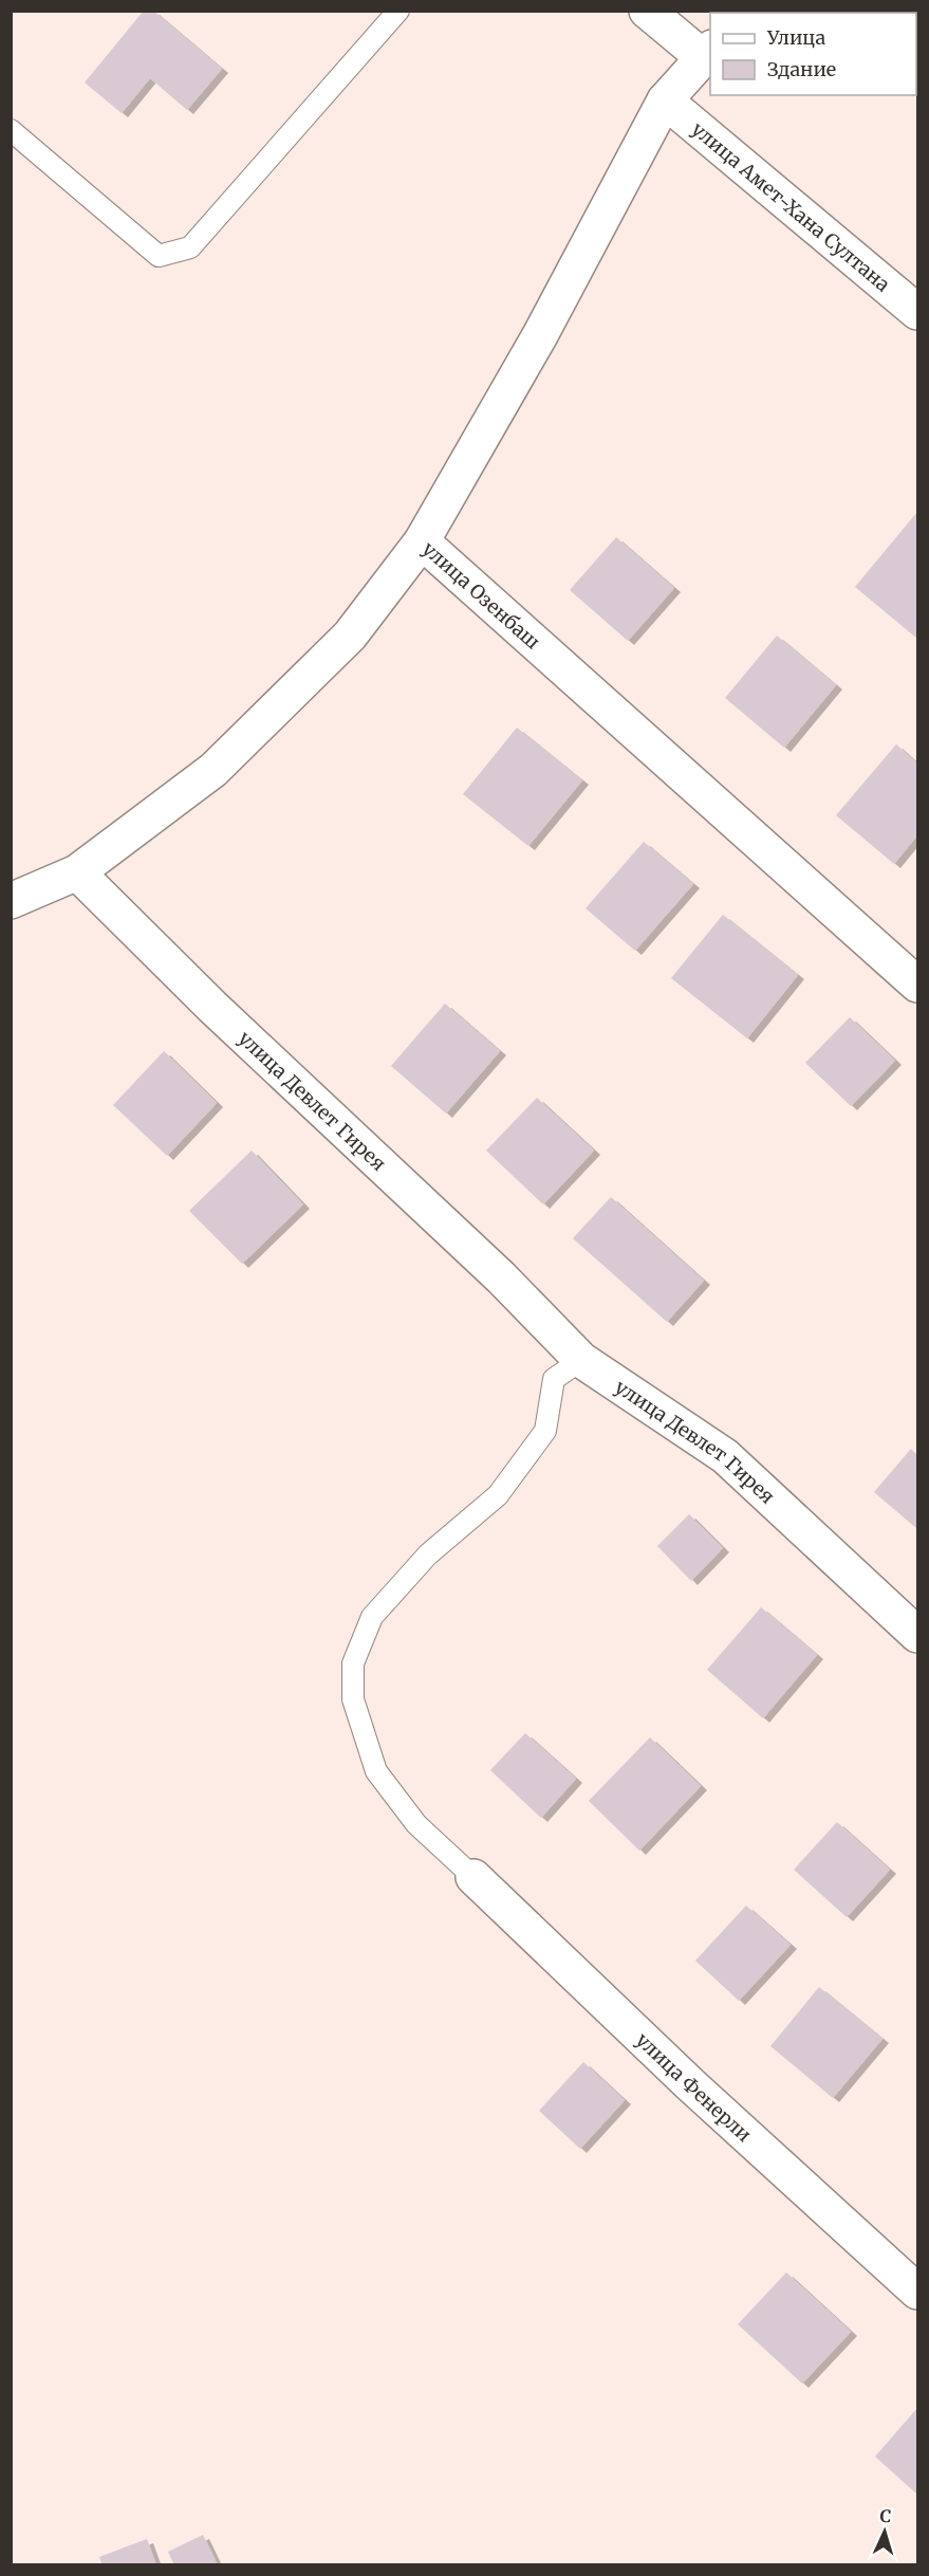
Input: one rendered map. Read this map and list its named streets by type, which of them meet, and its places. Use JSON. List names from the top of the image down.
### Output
{
  "streets": {
    "street": [
      "улица Амет-Хана Султана",
      "улица Озенбаш",
      "улица Девлет Гирея",
      "улица Фенерли"
    ]
  },
  "crossings": [
    ["улица Амет-Хана Султана", "улица Озенбаш"]
  ],
  "legend": ["Улица", "Здание"],
  "north": "top"
}
